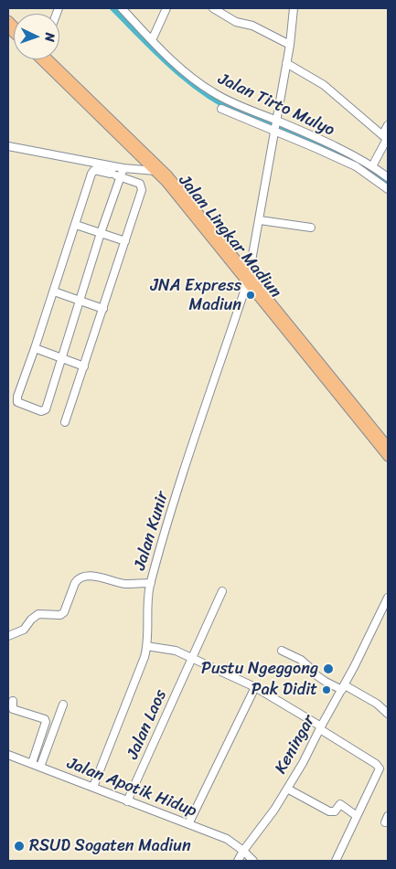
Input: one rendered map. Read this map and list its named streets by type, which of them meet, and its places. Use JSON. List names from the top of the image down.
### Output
{
  "streets": {
    "main road": ["Jalan Lingkar Madiun"],
    "street": [
      "Jalan Tirto Mulyo",
      "Jalan Kunir",
      "Jalan Laos",
      "Keningar",
      "Jalan Apotik Hidup"
    ]
  },
  "crossings": [
    ["Jalan Tirto Mulyo", "Jalan Kunir"],
    ["Jalan Lingkar Madiun", "Jalan Kunir"],
    ["Jalan Kunir", "Jalan Apotik Hidup"],
    ["Jalan Laos", "Jalan Apotik Hidup"],
    ["Keningar", "Jalan Apotik Hidup"]
  ],
  "places": [
    "JNA Express Madiun",
    "Pustu Ngeggong",
    "Pak Didit",
    "RSUD Sogaten Madiun"
  ],
  "north": "right"
}
